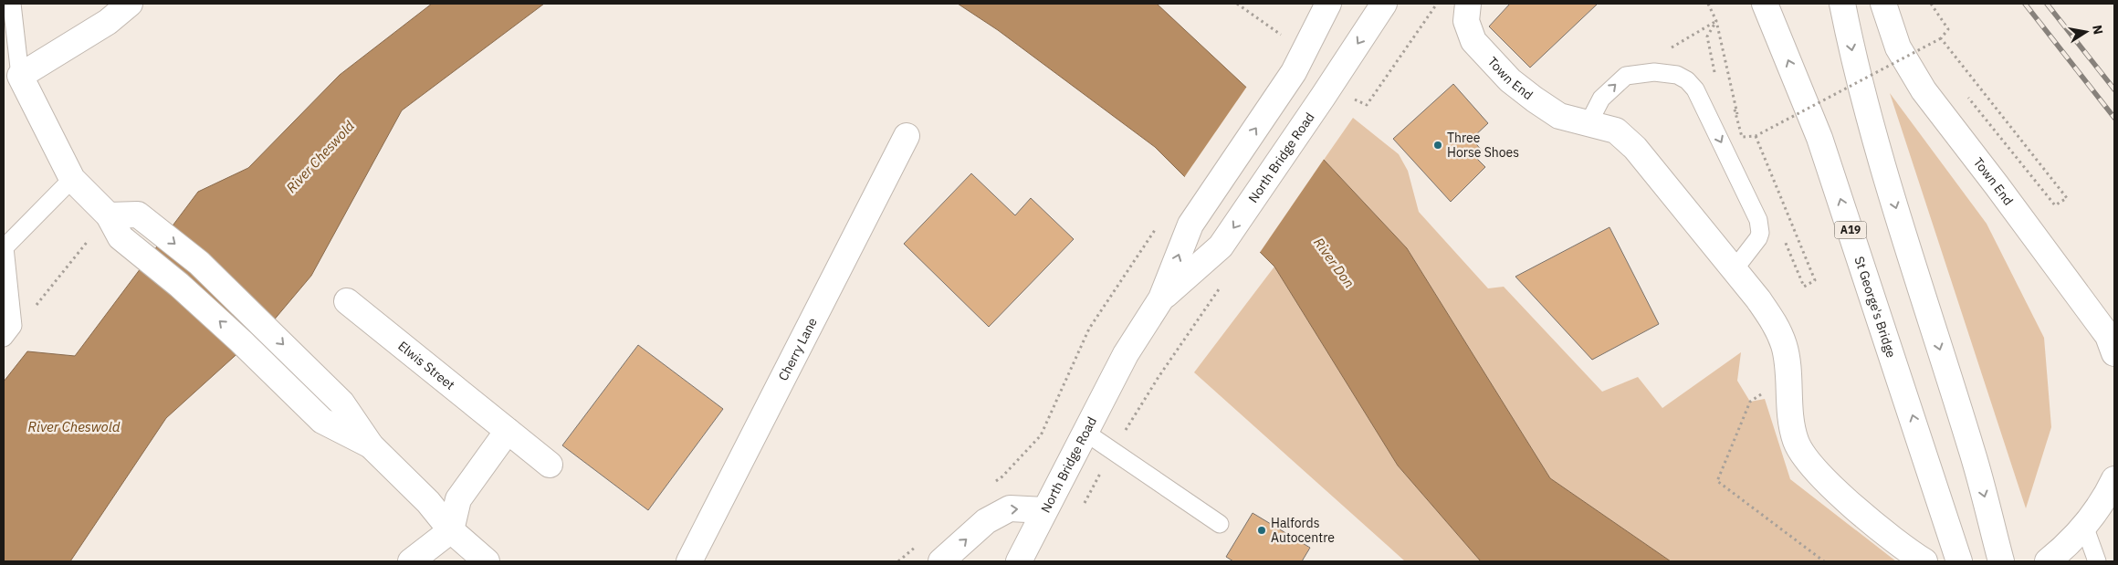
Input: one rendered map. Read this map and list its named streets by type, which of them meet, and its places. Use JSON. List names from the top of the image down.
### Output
{
  "streets": {
    "main road": [
      "Town End",
      "North Bridge Road",
      "A19",
      "St George's Bridge",
      "Cherry Lane",
      "Elwis Street"
    ]
  },
  "water": ["River Cheswold", "River Don"],
  "places": ["Three Horse Shoes", "Halfords Autocentre"],
  "north": "right"
}
